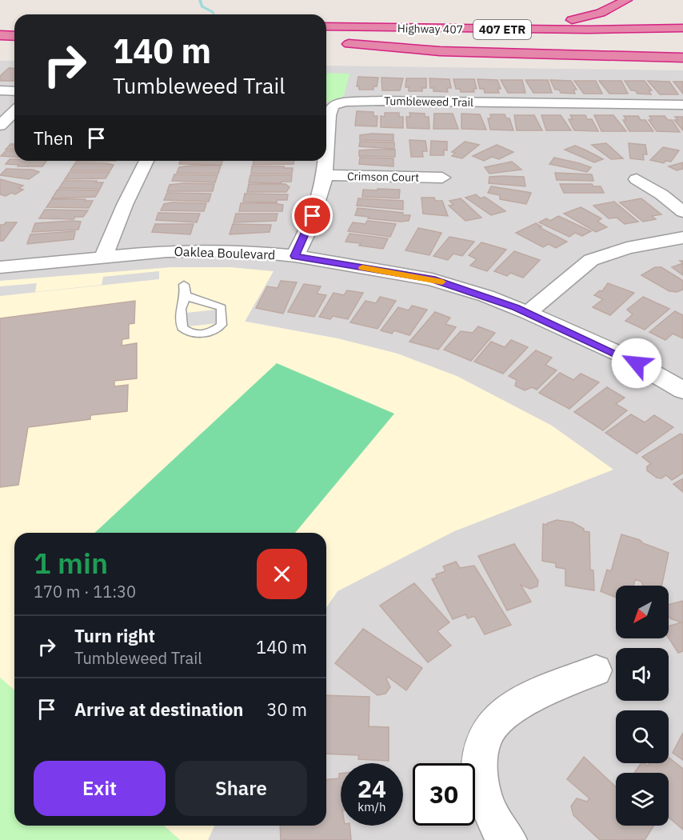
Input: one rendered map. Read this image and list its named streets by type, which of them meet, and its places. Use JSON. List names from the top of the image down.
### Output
{
  "streets": {
    "highway": ["Highway 407", "407 ETR"],
    "street": ["Tumbleweed Trail", "Crimson Court", "Oaklea Boulevard"]
  },
  "crossings": [
    ["Tumbleweed Trail", "Crimson Court"],
    ["Tumbleweed Trail", "Oaklea Boulevard"]
  ],
  "north": "bottom left",
  "page": {
    "turn": ["140 m", "Tumbleweed Trail"],
    "then": "Then",
    "heading": ["1 min", "170 m · 11:30"],
    "list": [
      {
        "name": "Turn right",
        "note": "Tumbleweed Trail",
        "value": "140 m"
      },
      {
        "name": "Arrive at destination",
        "value": "30 m"
      }
    ],
    "buttons": ["Exit", "Share"],
    "speed": "24 km/h",
    "limit": "30"
  }
}
